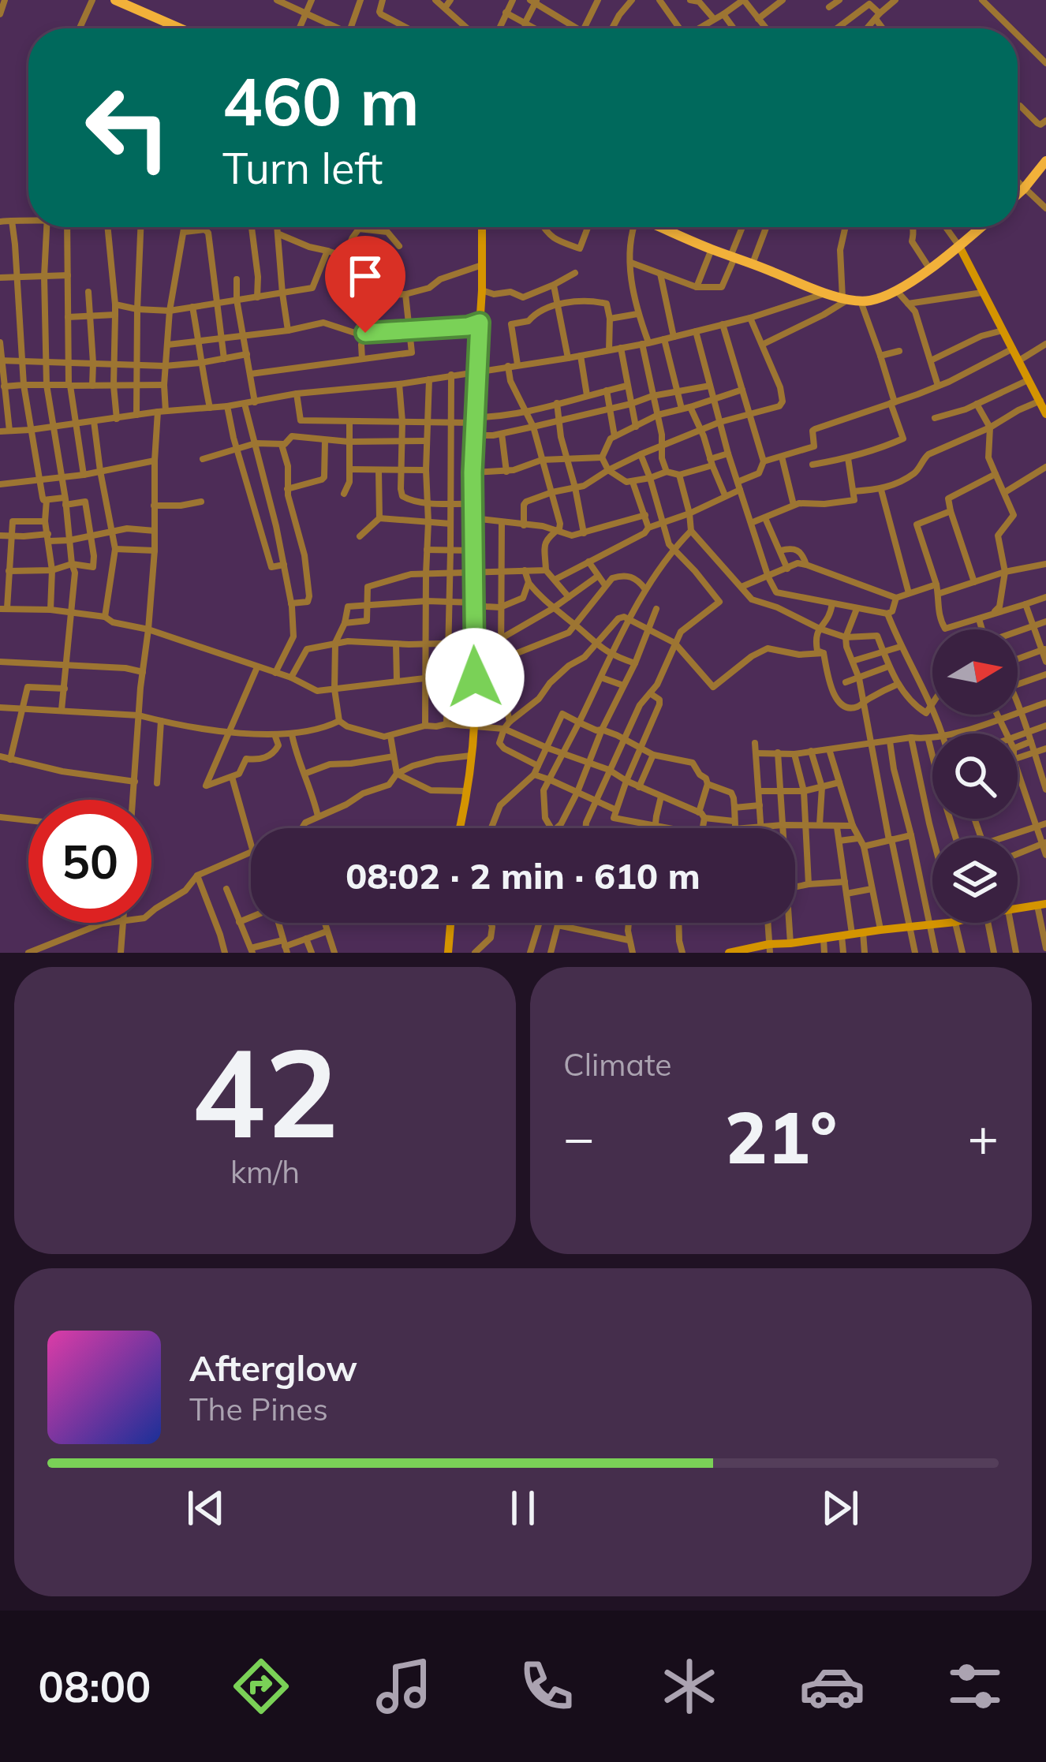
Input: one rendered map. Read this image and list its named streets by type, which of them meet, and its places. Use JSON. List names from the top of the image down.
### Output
{
  "north": "right",
  "page": {
    "turn": ["460 m", "Turn left"],
    "limit": "50",
    "trip": "08:02 · 2 min · 610 m",
    "tile": [
      ["42", "km/h"],
      "Climate"
    ],
    "heat": ["−", "21°", "+"],
    "song": ["Afterglow", "The Pines"],
    "tabs": "08:00"
  }
}
